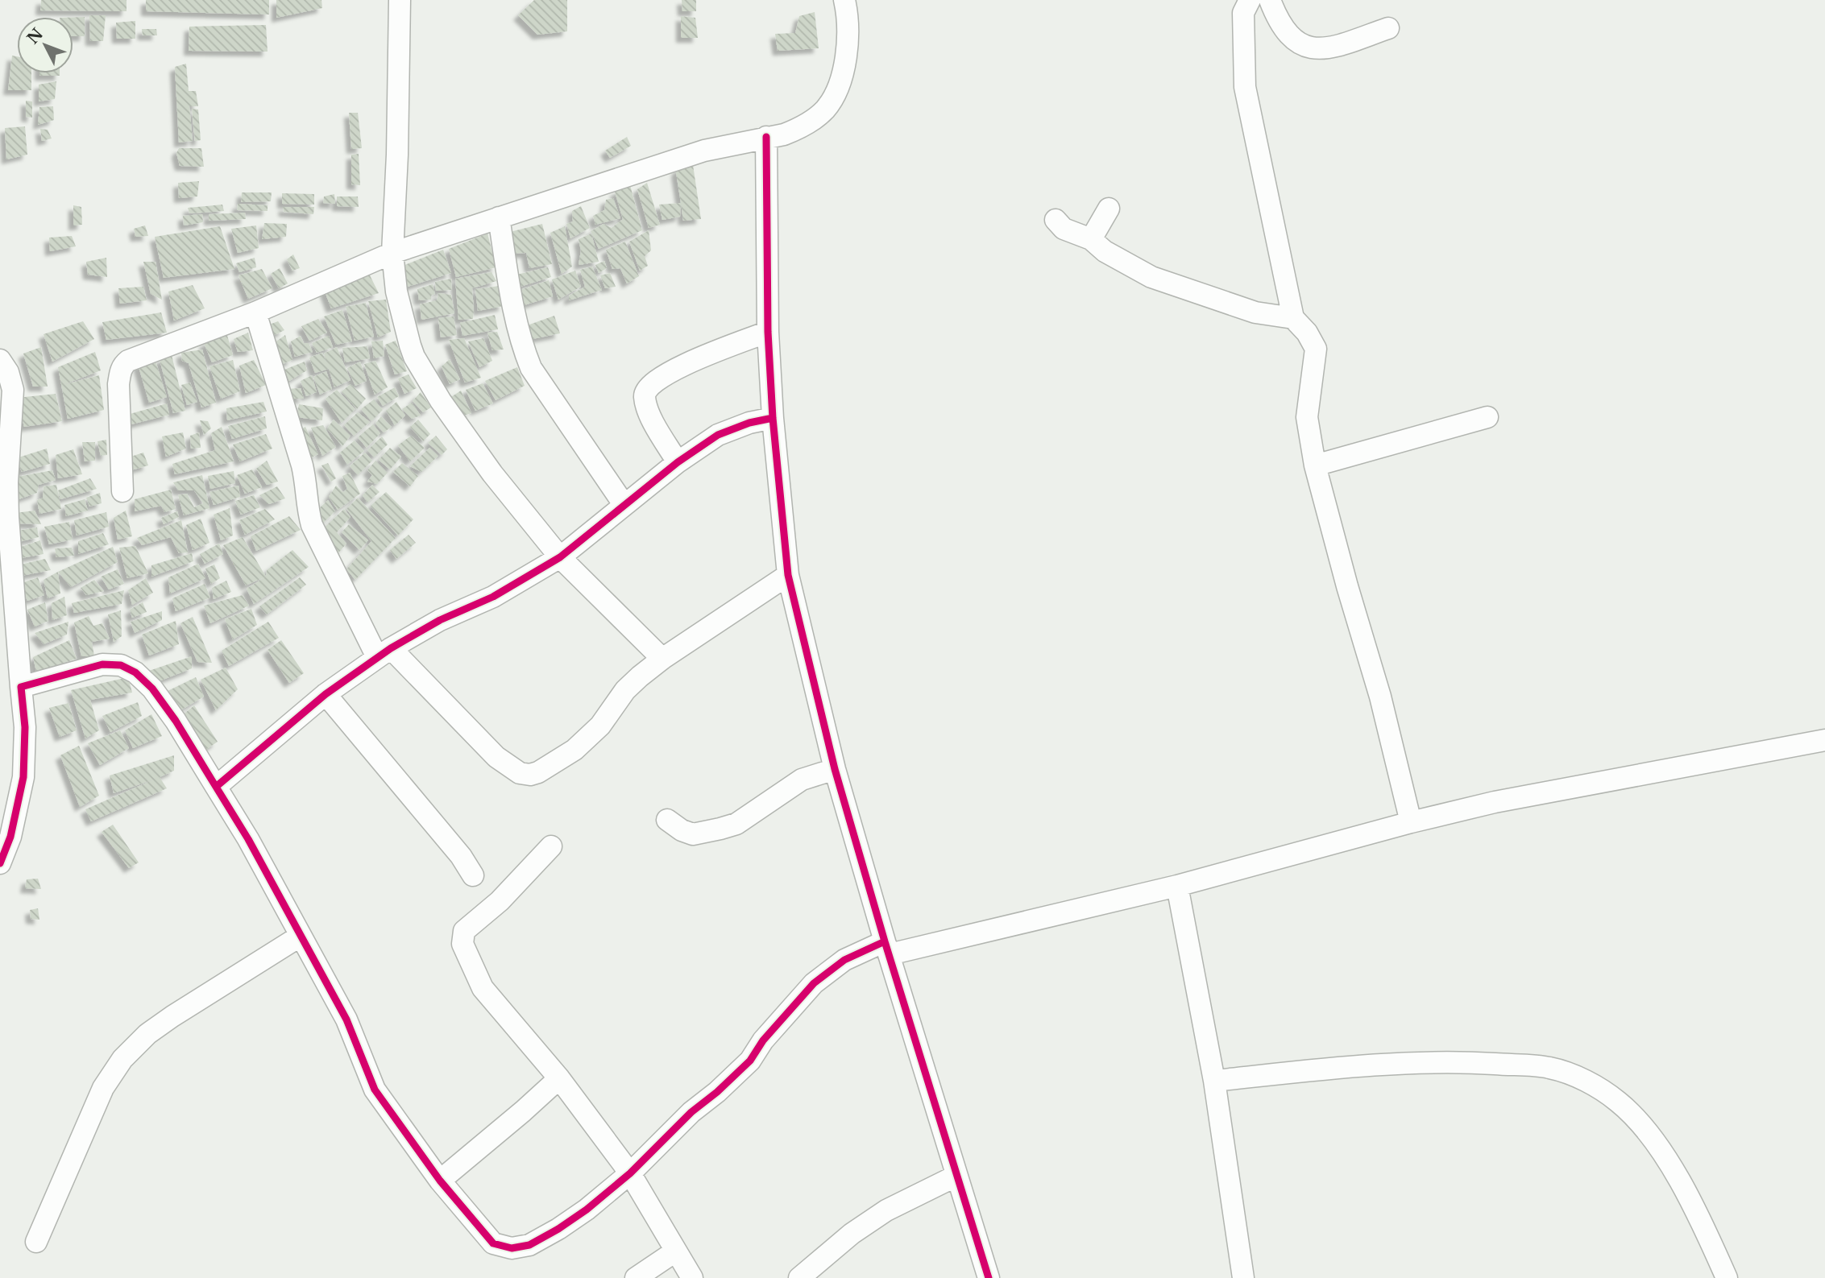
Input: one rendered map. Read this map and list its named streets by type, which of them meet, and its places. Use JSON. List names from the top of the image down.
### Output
{
  "north": "top left"
}
